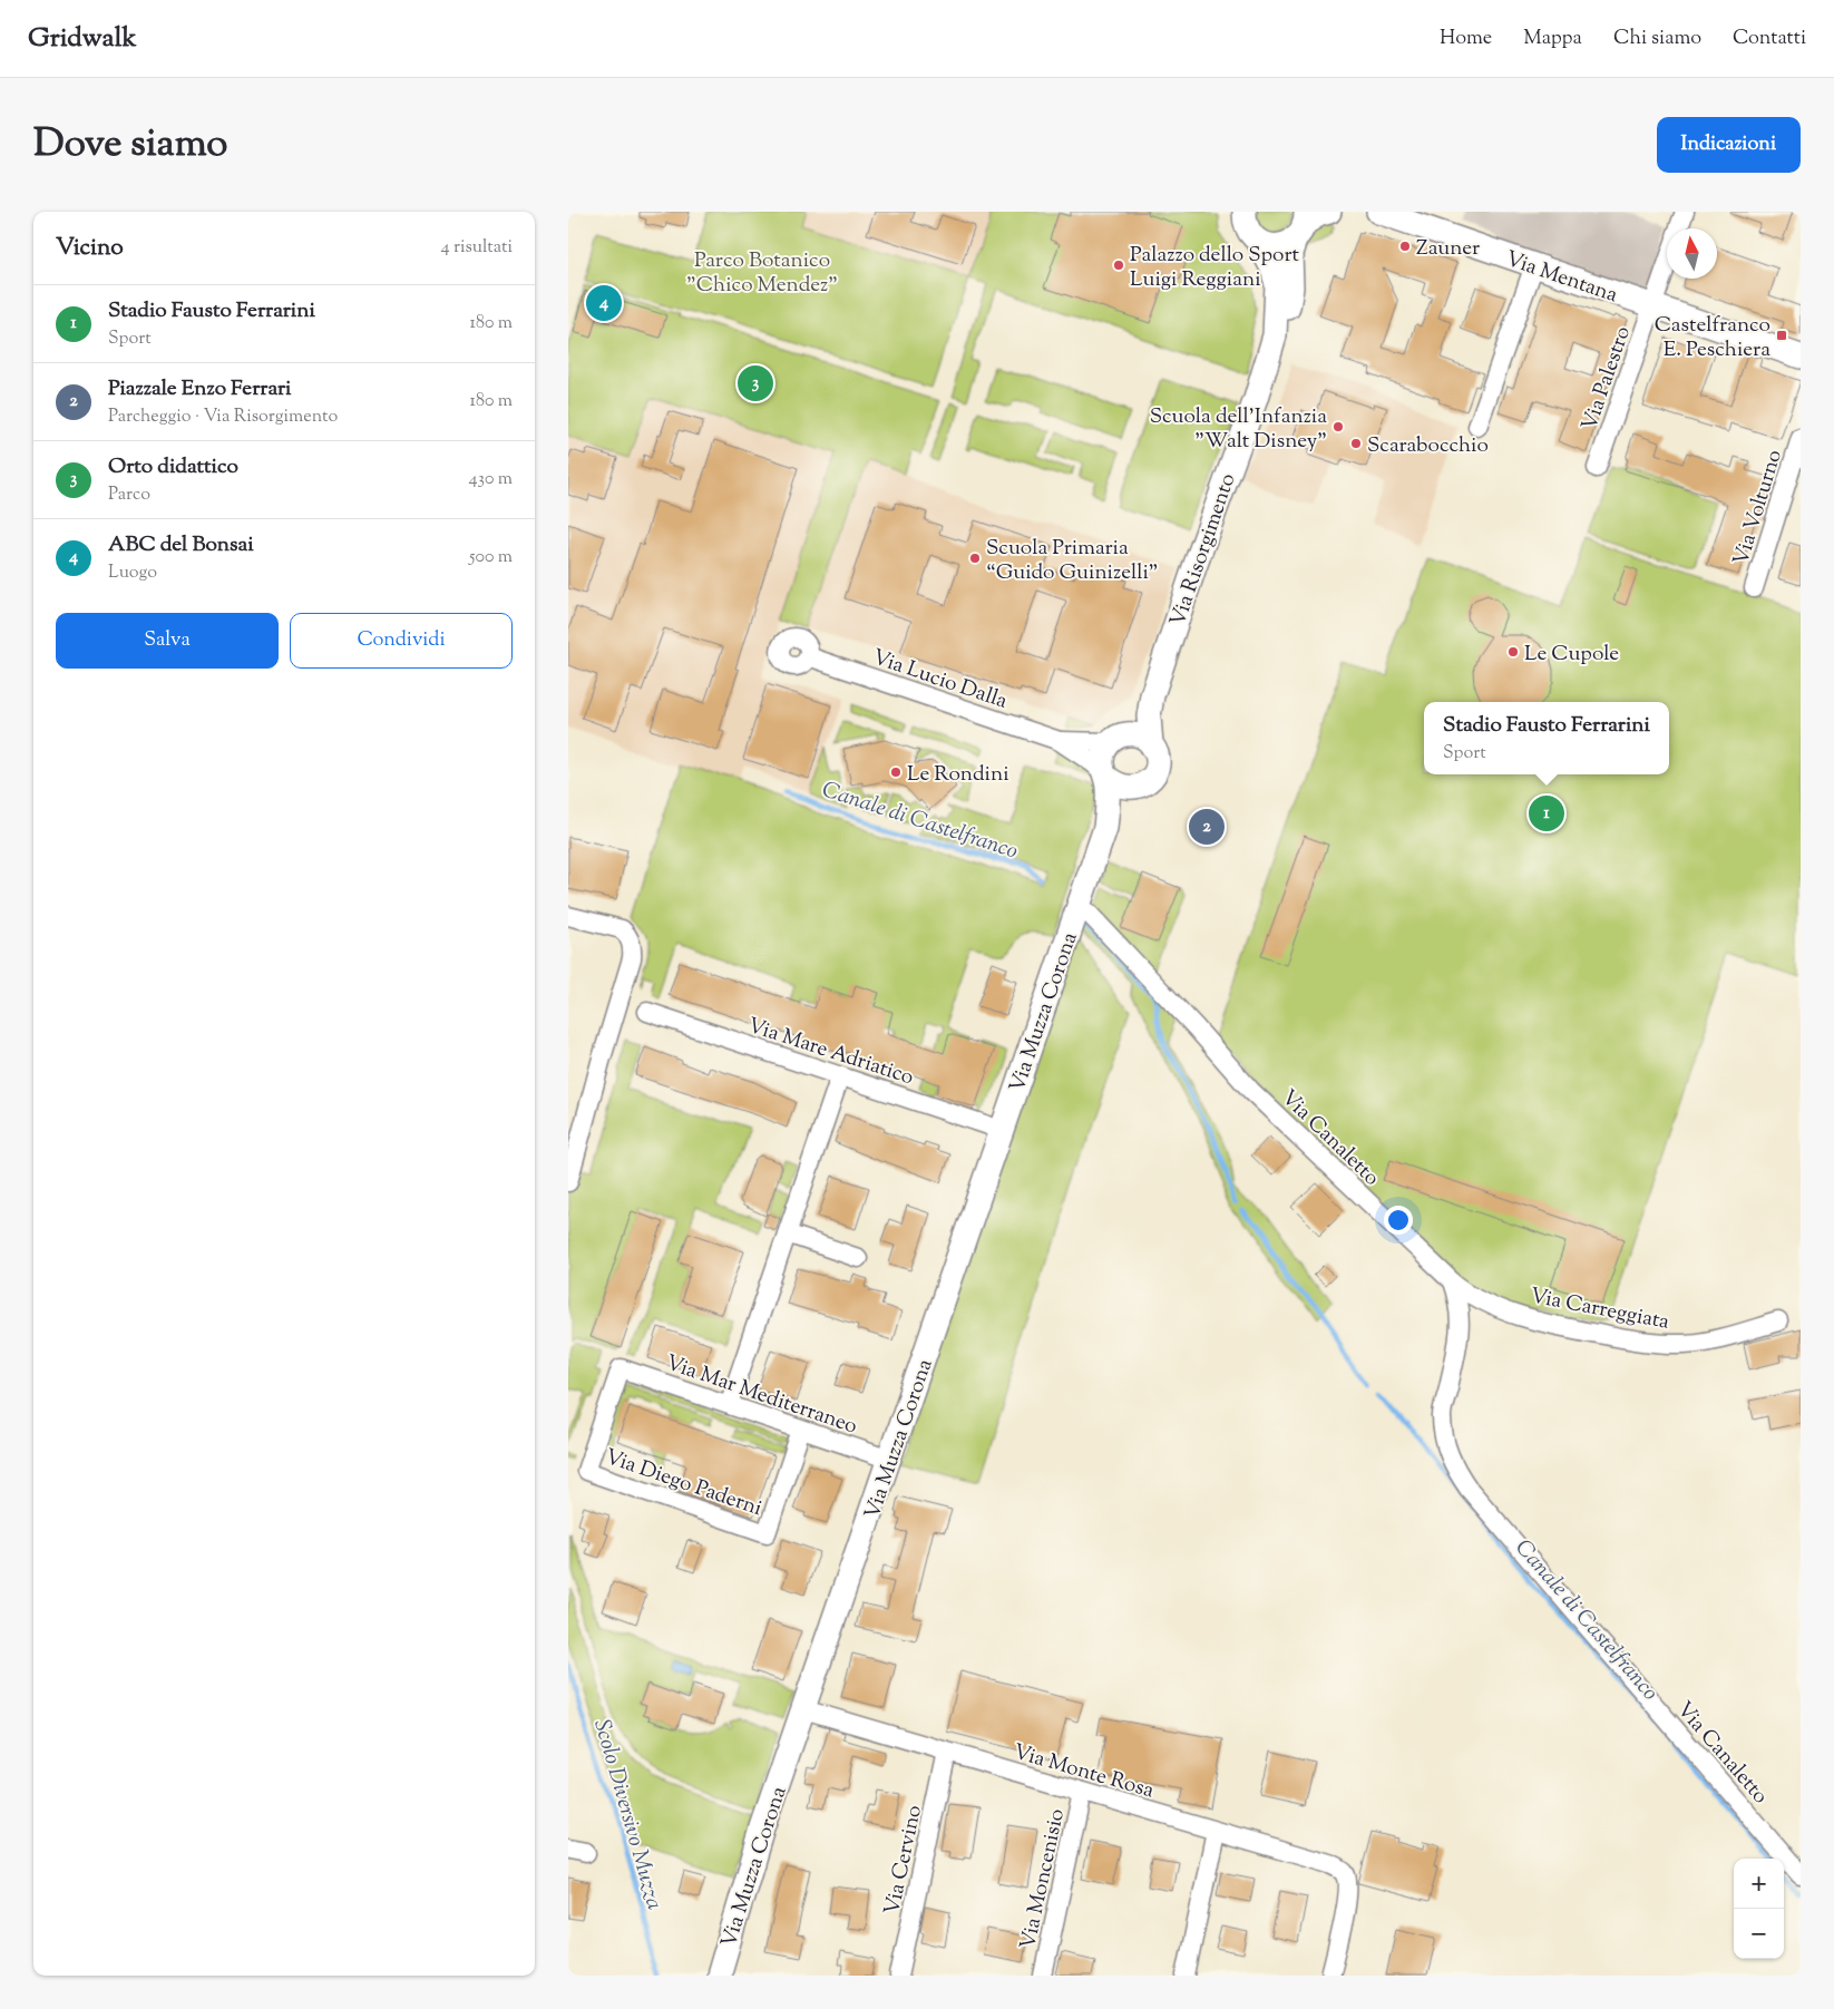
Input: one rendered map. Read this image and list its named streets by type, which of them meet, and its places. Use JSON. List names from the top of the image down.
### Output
{
  "streets": {
    "street": [
      "Via Mentana",
      "Via Palestro",
      "Via Volturno",
      "Via Risorgimento",
      "Via Lucio Dalla",
      "Via Muzza Corona",
      "Via Mare Adriatico",
      "Via Canaletto",
      "Via Carreggiata",
      "Via Mar Mediterraneo",
      "Via Diego Paderni",
      "Via Monte Rosa",
      "Via Cervino",
      "Via Moncenisio"
    ]
  },
  "crossings": [
    ["Via Mentana", "Via Palestro"],
    ["Via Risorgimento", "Via Lucio Dalla"],
    ["Via Risorgimento", "Via Muzza Corona"],
    ["Via Risorgimento", "Via Canaletto"],
    ["Via Muzza Corona", "Via Mare Adriatico"],
    ["Via Muzza Corona", "Via Canaletto"],
    ["Via Muzza Corona", "Via Mar Mediterraneo"],
    ["Via Muzza Corona", "Via Monte Rosa"],
    ["Via Canaletto", "Via Carreggiata"],
    ["Via Mar Mediterraneo", "Via Diego Paderni"],
    ["Via Monte Rosa", "Via Cervino"],
    ["Via Monte Rosa", "Via Moncenisio"]
  ],
  "water": ["Canale di Castelfranco", "Scolo Diversivo Muzza"],
  "parks": ["Parco Botanico \"Chico Mendez\""],
  "places": {
    "other": [
      "Zauner",
      "Palazzo dello Sport Luigi Reggiani",
      "Scuola dell'Infanzia \"Walt Disney\"",
      "Scarabocchio",
      "Scuola Primaria “Guido Guinizelli”",
      "Le Cupole",
      "Le Rondini"
    ],
    "transit": ["Castelfranco E. Peschiera"]
  },
  "north": "top",
  "page": {
    "header": "Gridwalk",
    "nav": [
      "Home",
      "Mappa",
      "Chi siamo",
      "Contatti"
    ],
    "title": "Dove siamo",
    "buttons": [
      "Indicazioni",
      ["Salva", "Condividi"]
    ],
    "heading": ["Vicino", "4 risultati"],
    "pins": [
      "4",
      "3",
      "1",
      "2"
    ],
    "list": [
      {
        "mark": "1",
        "name": "Stadio Fausto Ferrarini",
        "note": "Sport",
        "value": "180 m"
      },
      {
        "mark": "2",
        "name": "Piazzale Enzo Ferrari",
        "note": "Parcheggio · Via Risorgimento",
        "value": "180 m"
      },
      {
        "mark": "3",
        "name": "Orto didattico",
        "note": "Parco",
        "value": "430 m"
      },
      {
        "mark": "4",
        "name": "ABC del Bonsai",
        "note": "Luogo",
        "value": "500 m"
      }
    ],
    "popup": ["Stadio Fausto Ferrarini", "Sport"],
    "map_buttons": ["+", "−"]
  }
}
